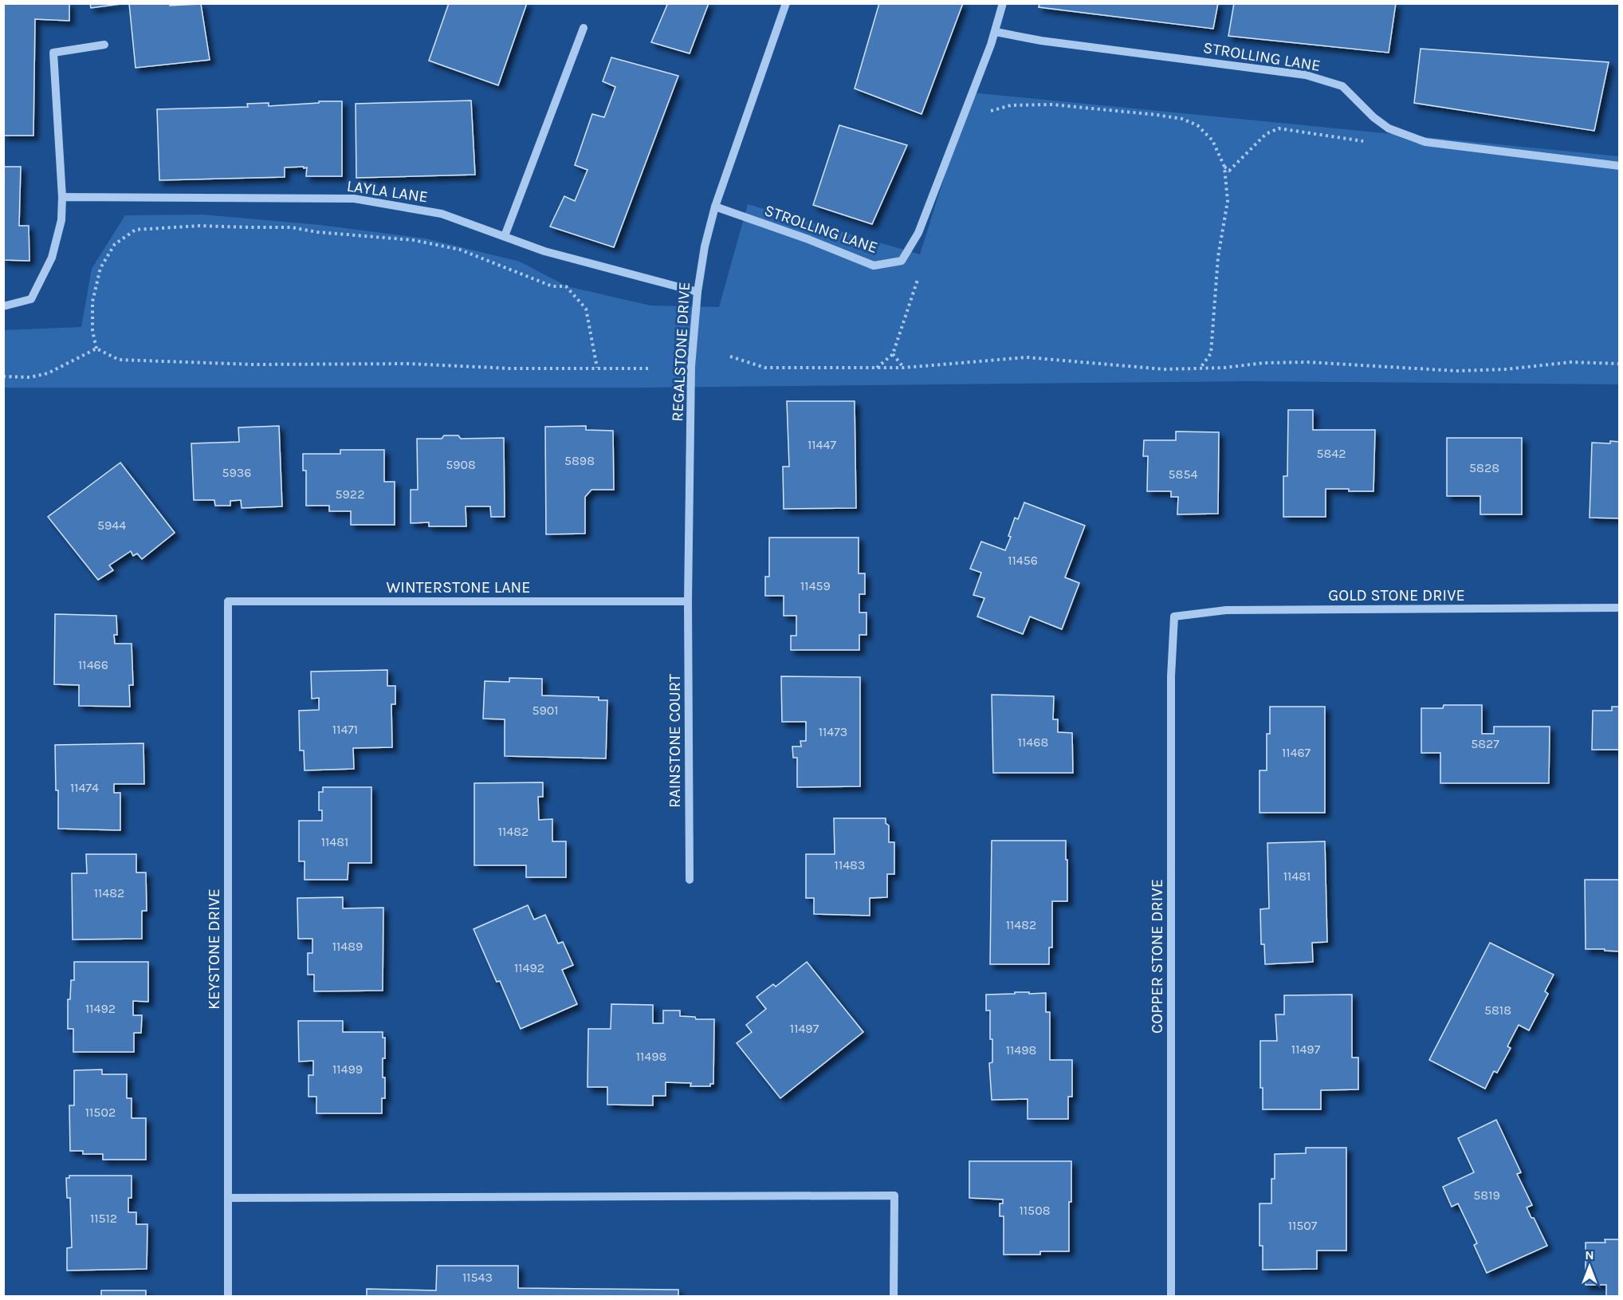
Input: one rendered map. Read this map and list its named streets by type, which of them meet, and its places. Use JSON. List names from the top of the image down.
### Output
{
  "streets": {
    "street": [
      "STROLLING LANE",
      "LAYLA LANE",
      "REGALSTONE DRIVE",
      "WINTERSTONE LANE",
      "GOLD STONE DRIVE",
      "RAINSTONE COURT",
      "KEYSTONE DRIVE",
      "COPPER STONE DRIVE"
    ]
  },
  "crossings": [
    ["STROLLING LANE", "REGALSTONE DRIVE"],
    ["LAYLA LANE", "REGALSTONE DRIVE"],
    ["REGALSTONE DRIVE", "WINTERSTONE LANE"],
    ["REGALSTONE DRIVE", "RAINSTONE COURT"],
    ["WINTERSTONE LANE", "RAINSTONE COURT"],
    ["WINTERSTONE LANE", "KEYSTONE DRIVE"],
    ["GOLD STONE DRIVE", "COPPER STONE DRIVE"]
  ],
  "house_numbers": [
    "11447",
    "5842",
    "5898",
    "5908",
    "5828",
    "5936",
    "5854",
    "5922",
    "5944",
    "11456",
    "11459",
    "11466",
    "5901",
    "11471",
    "11473",
    "11468",
    "5827",
    "11467",
    "11474",
    "11482",
    "11481",
    "11483",
    "11481",
    "11482",
    "11482",
    "11489",
    "11492",
    "11492",
    "5818",
    "11497",
    "11497",
    "11498",
    "11498",
    "11499",
    "11502",
    "5819",
    "11508",
    "11512",
    "11507",
    "11543"
  ],
  "north": "top"
}
